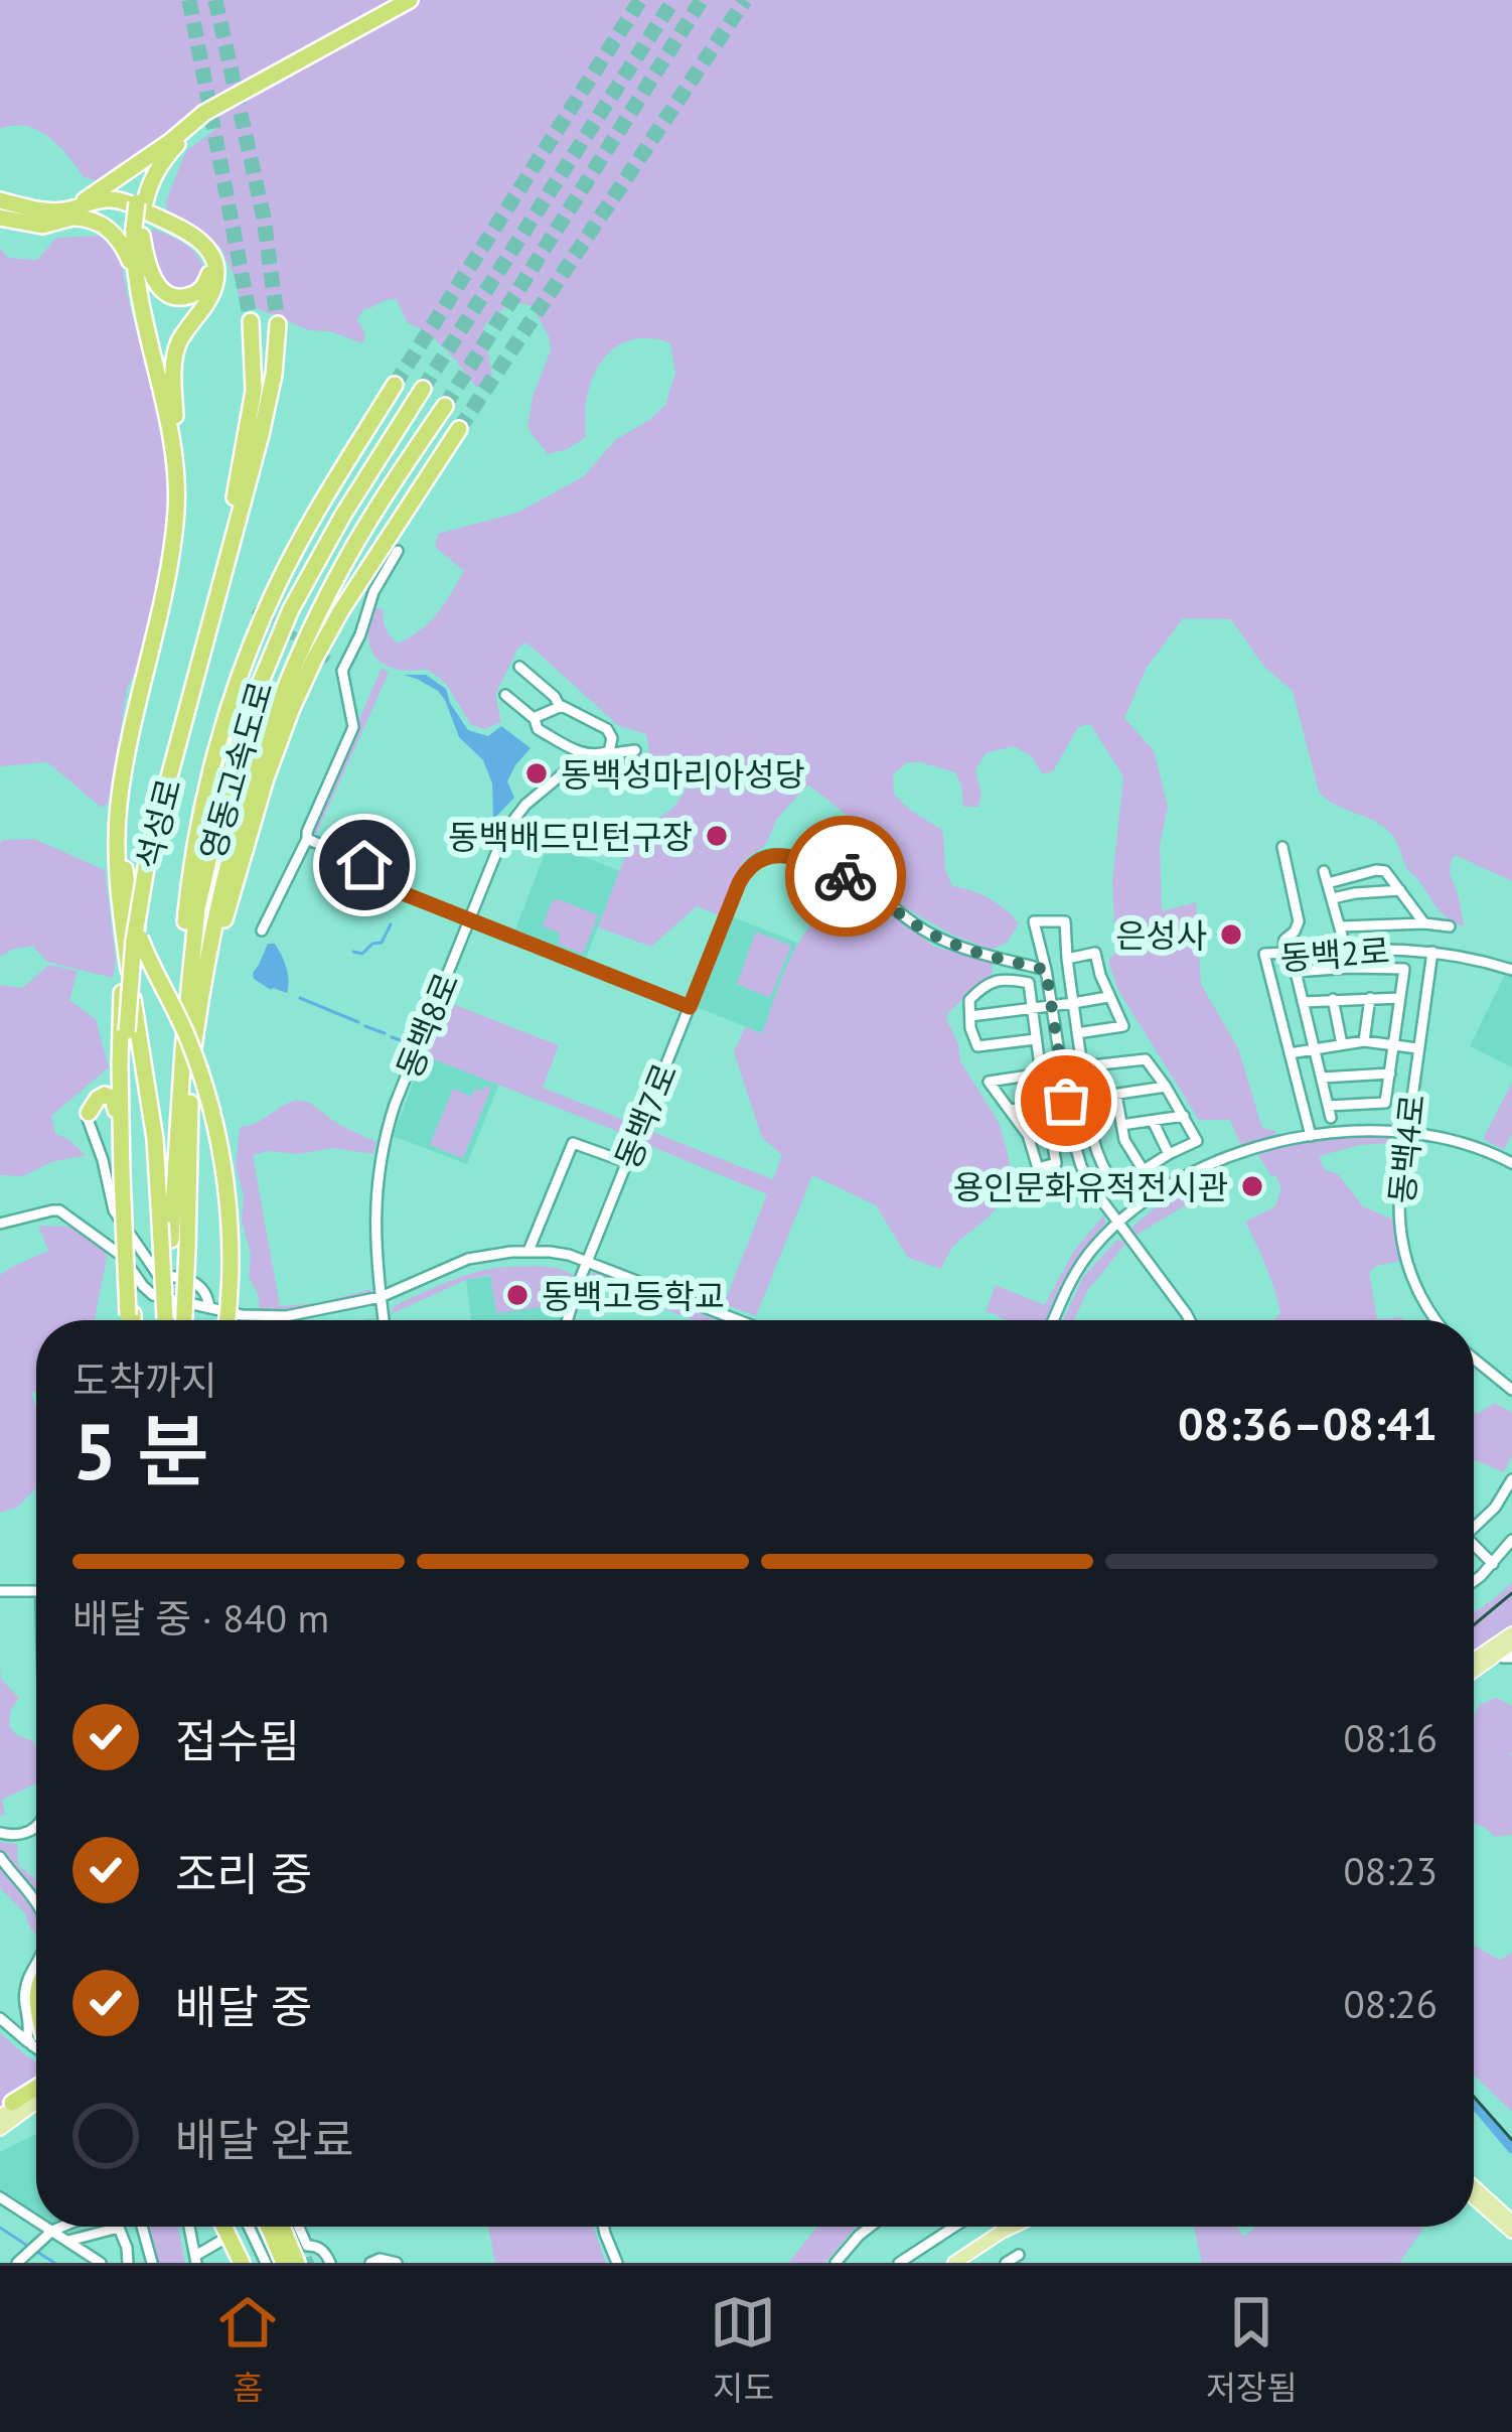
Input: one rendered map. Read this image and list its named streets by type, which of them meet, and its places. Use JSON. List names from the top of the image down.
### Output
{
  "streets": {
    "highway": ["영동고속도로", "석성로"],
    "street": [
      "동백2로",
      "동백8로",
      "동백7로",
      "동백4로"
    ]
  },
  "crossings": [
    ["동백2로", "동백4로"]
  ],
  "places": [
    "동백성마리아성당",
    "동백배드민턴구장",
    "은성사",
    "용인문화유적전시관",
    "동백고등학교"
  ],
  "page": {
    "heading": ["5 분", "도착까지", "08:36–08:41"],
    "bar": "배달 중 · 840 m",
    "list": [
      ["접수됨", "08:16"],
      ["조리 중", "08:23"],
      ["배달 중", "08:26"],
      "배달 완료"
    ],
    "tabs": ["홈", "지도", "저장됨"]
  }
}
